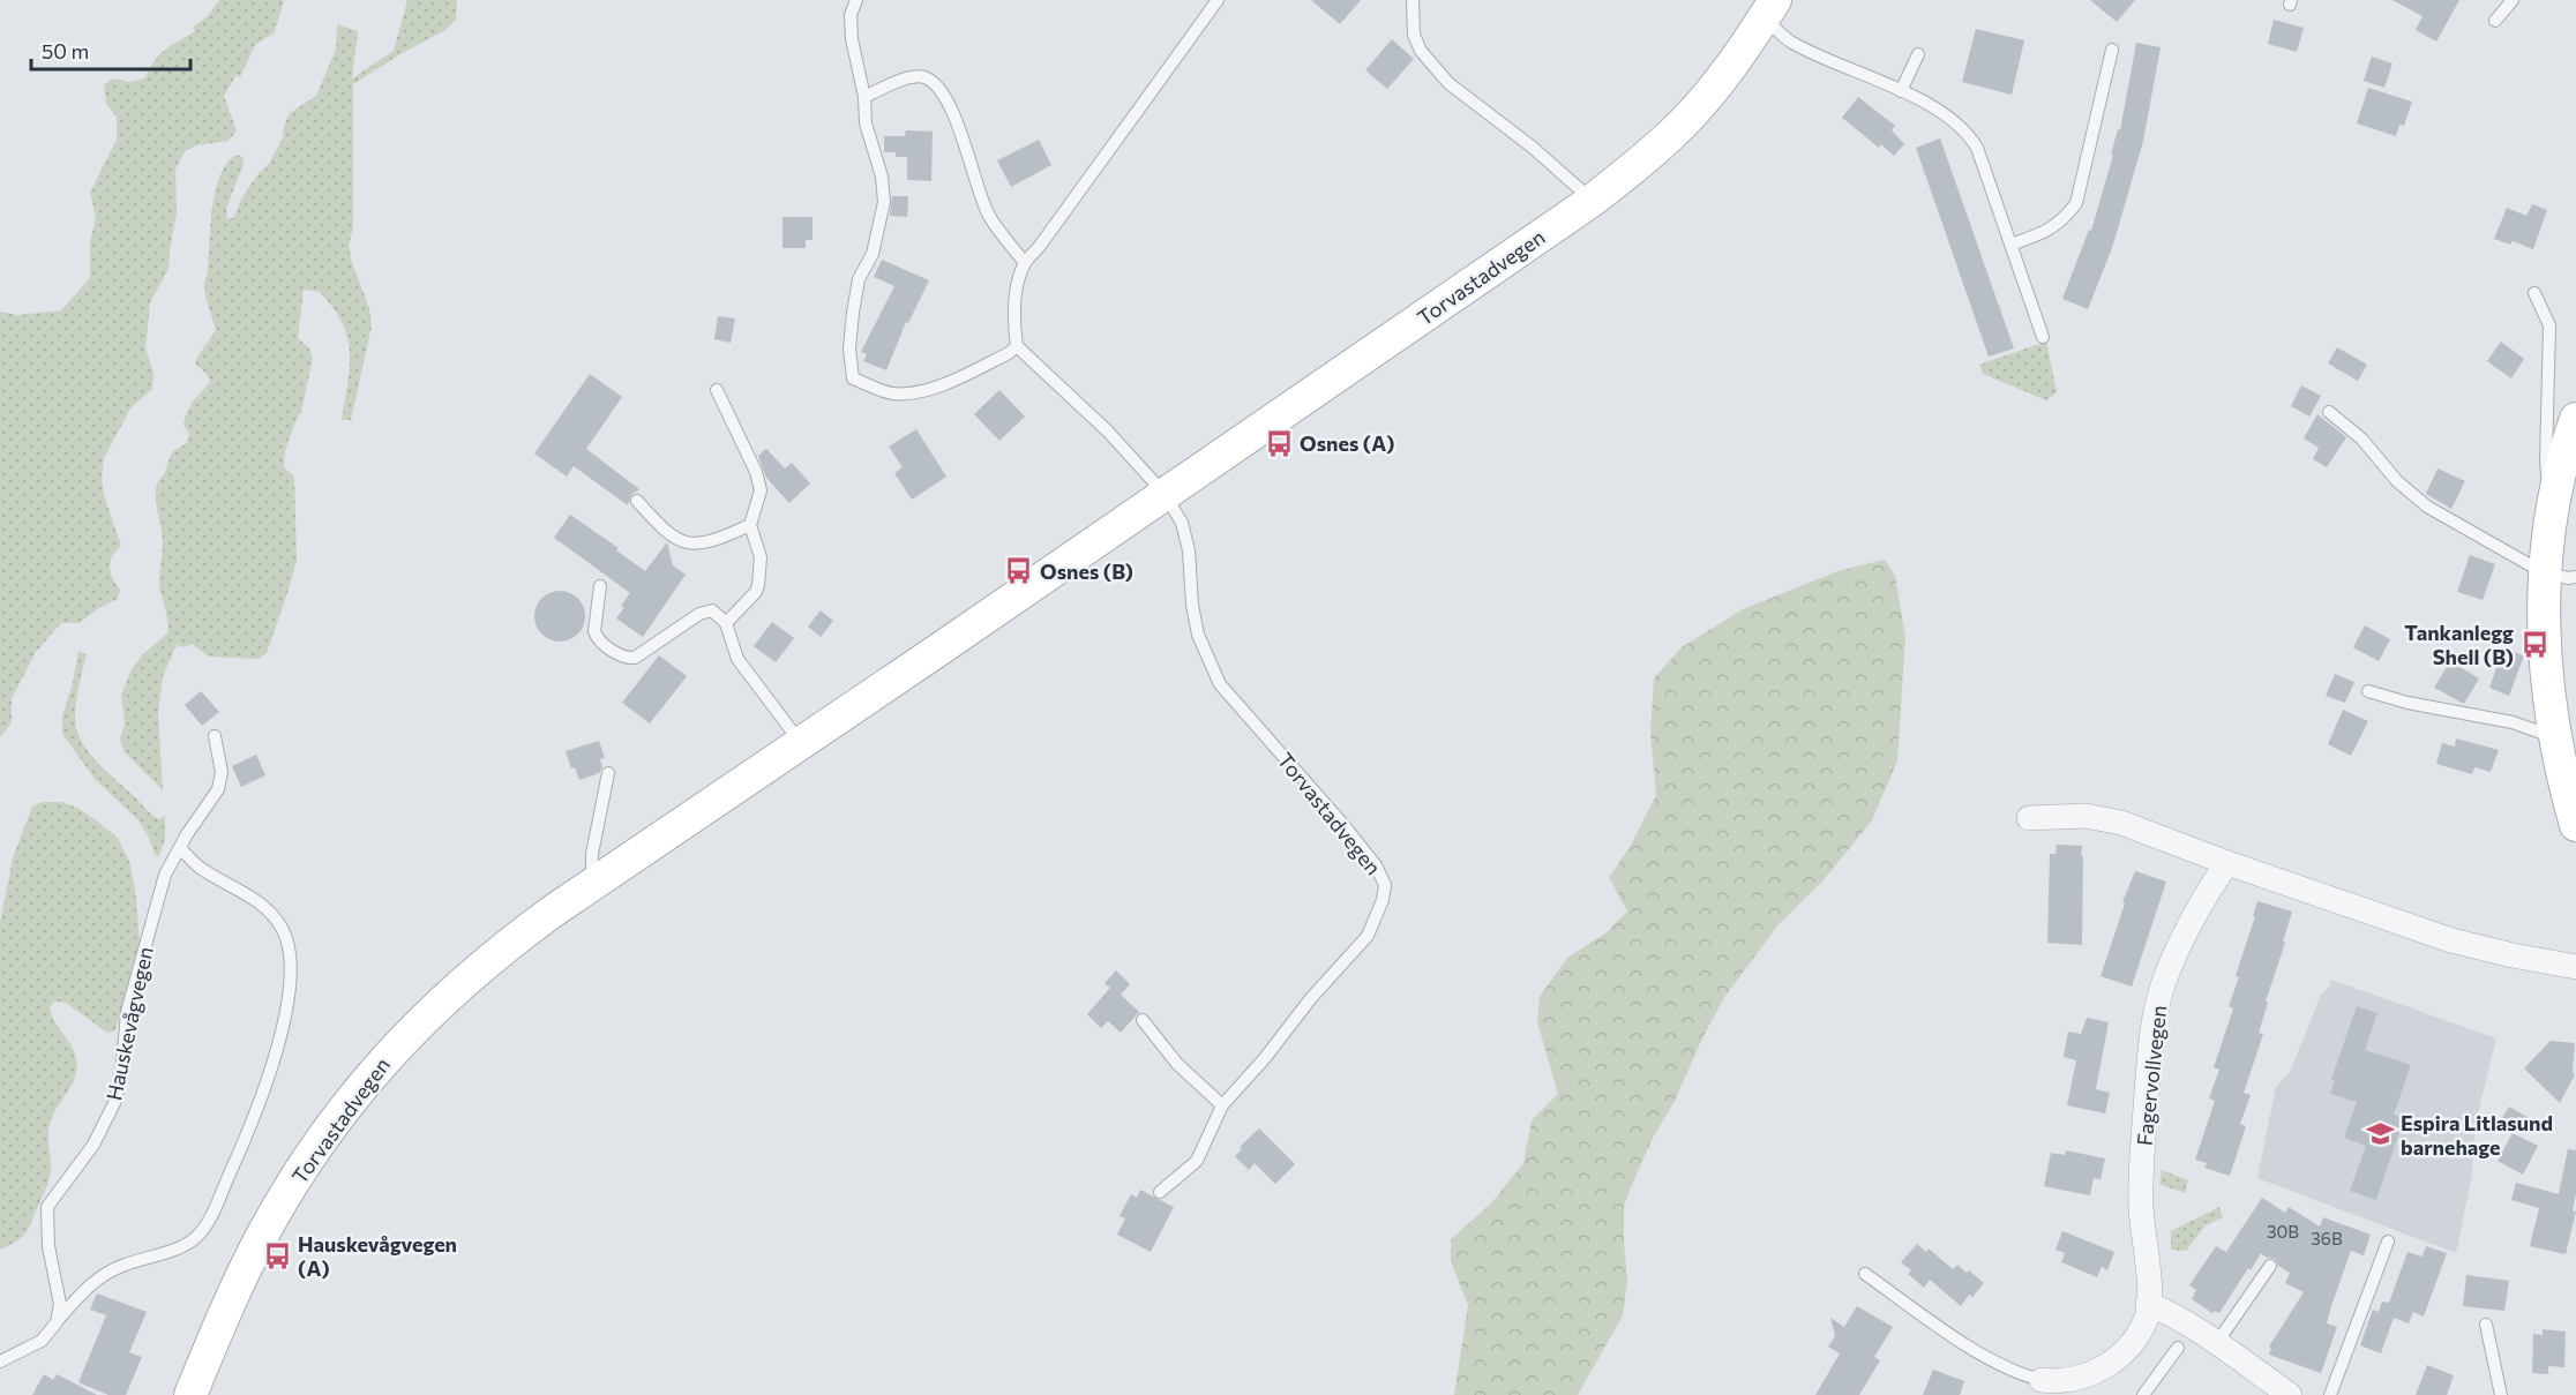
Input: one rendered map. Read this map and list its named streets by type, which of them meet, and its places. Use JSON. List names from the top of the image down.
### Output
{
  "streets": {
    "main road": ["Torvastadvegen"],
    "street": ["Fagervollvegen"],
    "lane": ["Hauskevågvegen"]
  },
  "places": {
    "bus stop": [
      "Osnes (A)",
      "Osnes (B)",
      "Tankanlegg Shell (B)",
      "Hauskevågvegen (A)"
    ],
    "school or university": ["Espira Litlasund barnehage"]
  },
  "house_numbers": ["30B", "36B"],
  "scale_bar": "50 m"
}
